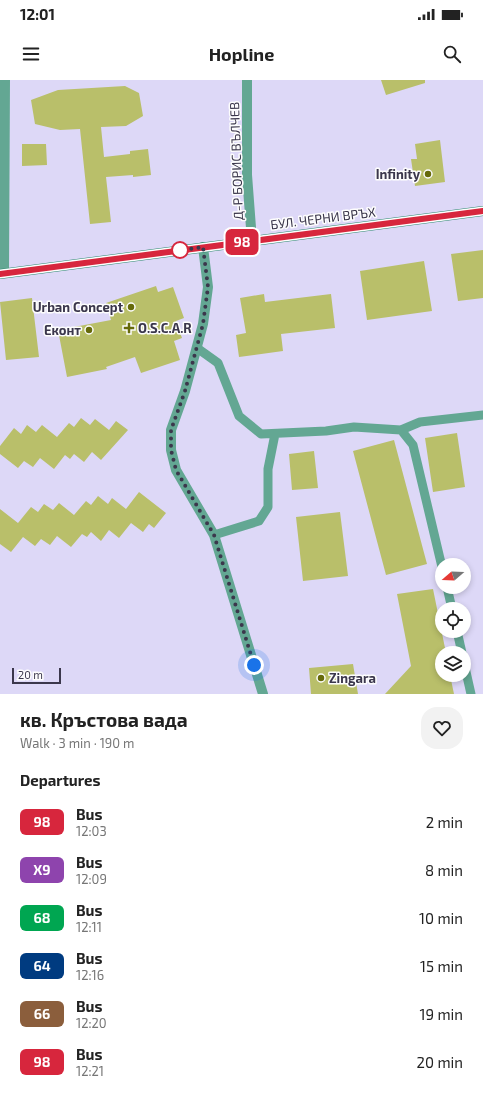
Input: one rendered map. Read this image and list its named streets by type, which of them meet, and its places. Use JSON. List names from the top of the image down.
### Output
{
  "streets": {
    "main road": ["БУЛ. ЧЕРНИ ВРЪХ"],
    "street": ["Д-Р БОРИС ВЪЛЧЕВ"]
  },
  "crossings": [
    ["Д-Р БОРИС ВЪЛЧЕВ", "БУЛ. ЧЕРНИ ВРЪХ"]
  ],
  "places": {
    "other": [
      "Infinity",
      "Urban Concept",
      "Еконт",
      "Zingara"
    ],
    "health": ["O.S.C.A.R"]
  },
  "lines": ["bus line 98"],
  "scale_bar": "20 m",
  "north": "left",
  "page": {
    "status": "12:01",
    "header": "Hopline",
    "on_map": "98",
    "scale": "20 m",
    "heading": [
      ["кв. Кръстова вада", "Walk · 3 min · 190 m"],
      "Departures"
    ],
    "list": [
      {
        "mark": "98",
        "name": "Bus",
        "note": "12:03",
        "value": "2 min"
      },
      {
        "mark": "Х9",
        "name": "Bus",
        "note": "12:09",
        "value": "8 min"
      },
      {
        "mark": "68",
        "name": "Bus",
        "note": "12:11",
        "value": "10 min"
      },
      {
        "mark": "64",
        "name": "Bus",
        "note": "12:16",
        "value": "15 min"
      },
      {
        "mark": "66",
        "name": "Bus",
        "note": "12:20",
        "value": "19 min"
      },
      {
        "mark": "98",
        "name": "Bus",
        "note": "12:21",
        "value": "20 min"
      }
    ]
  }
}
